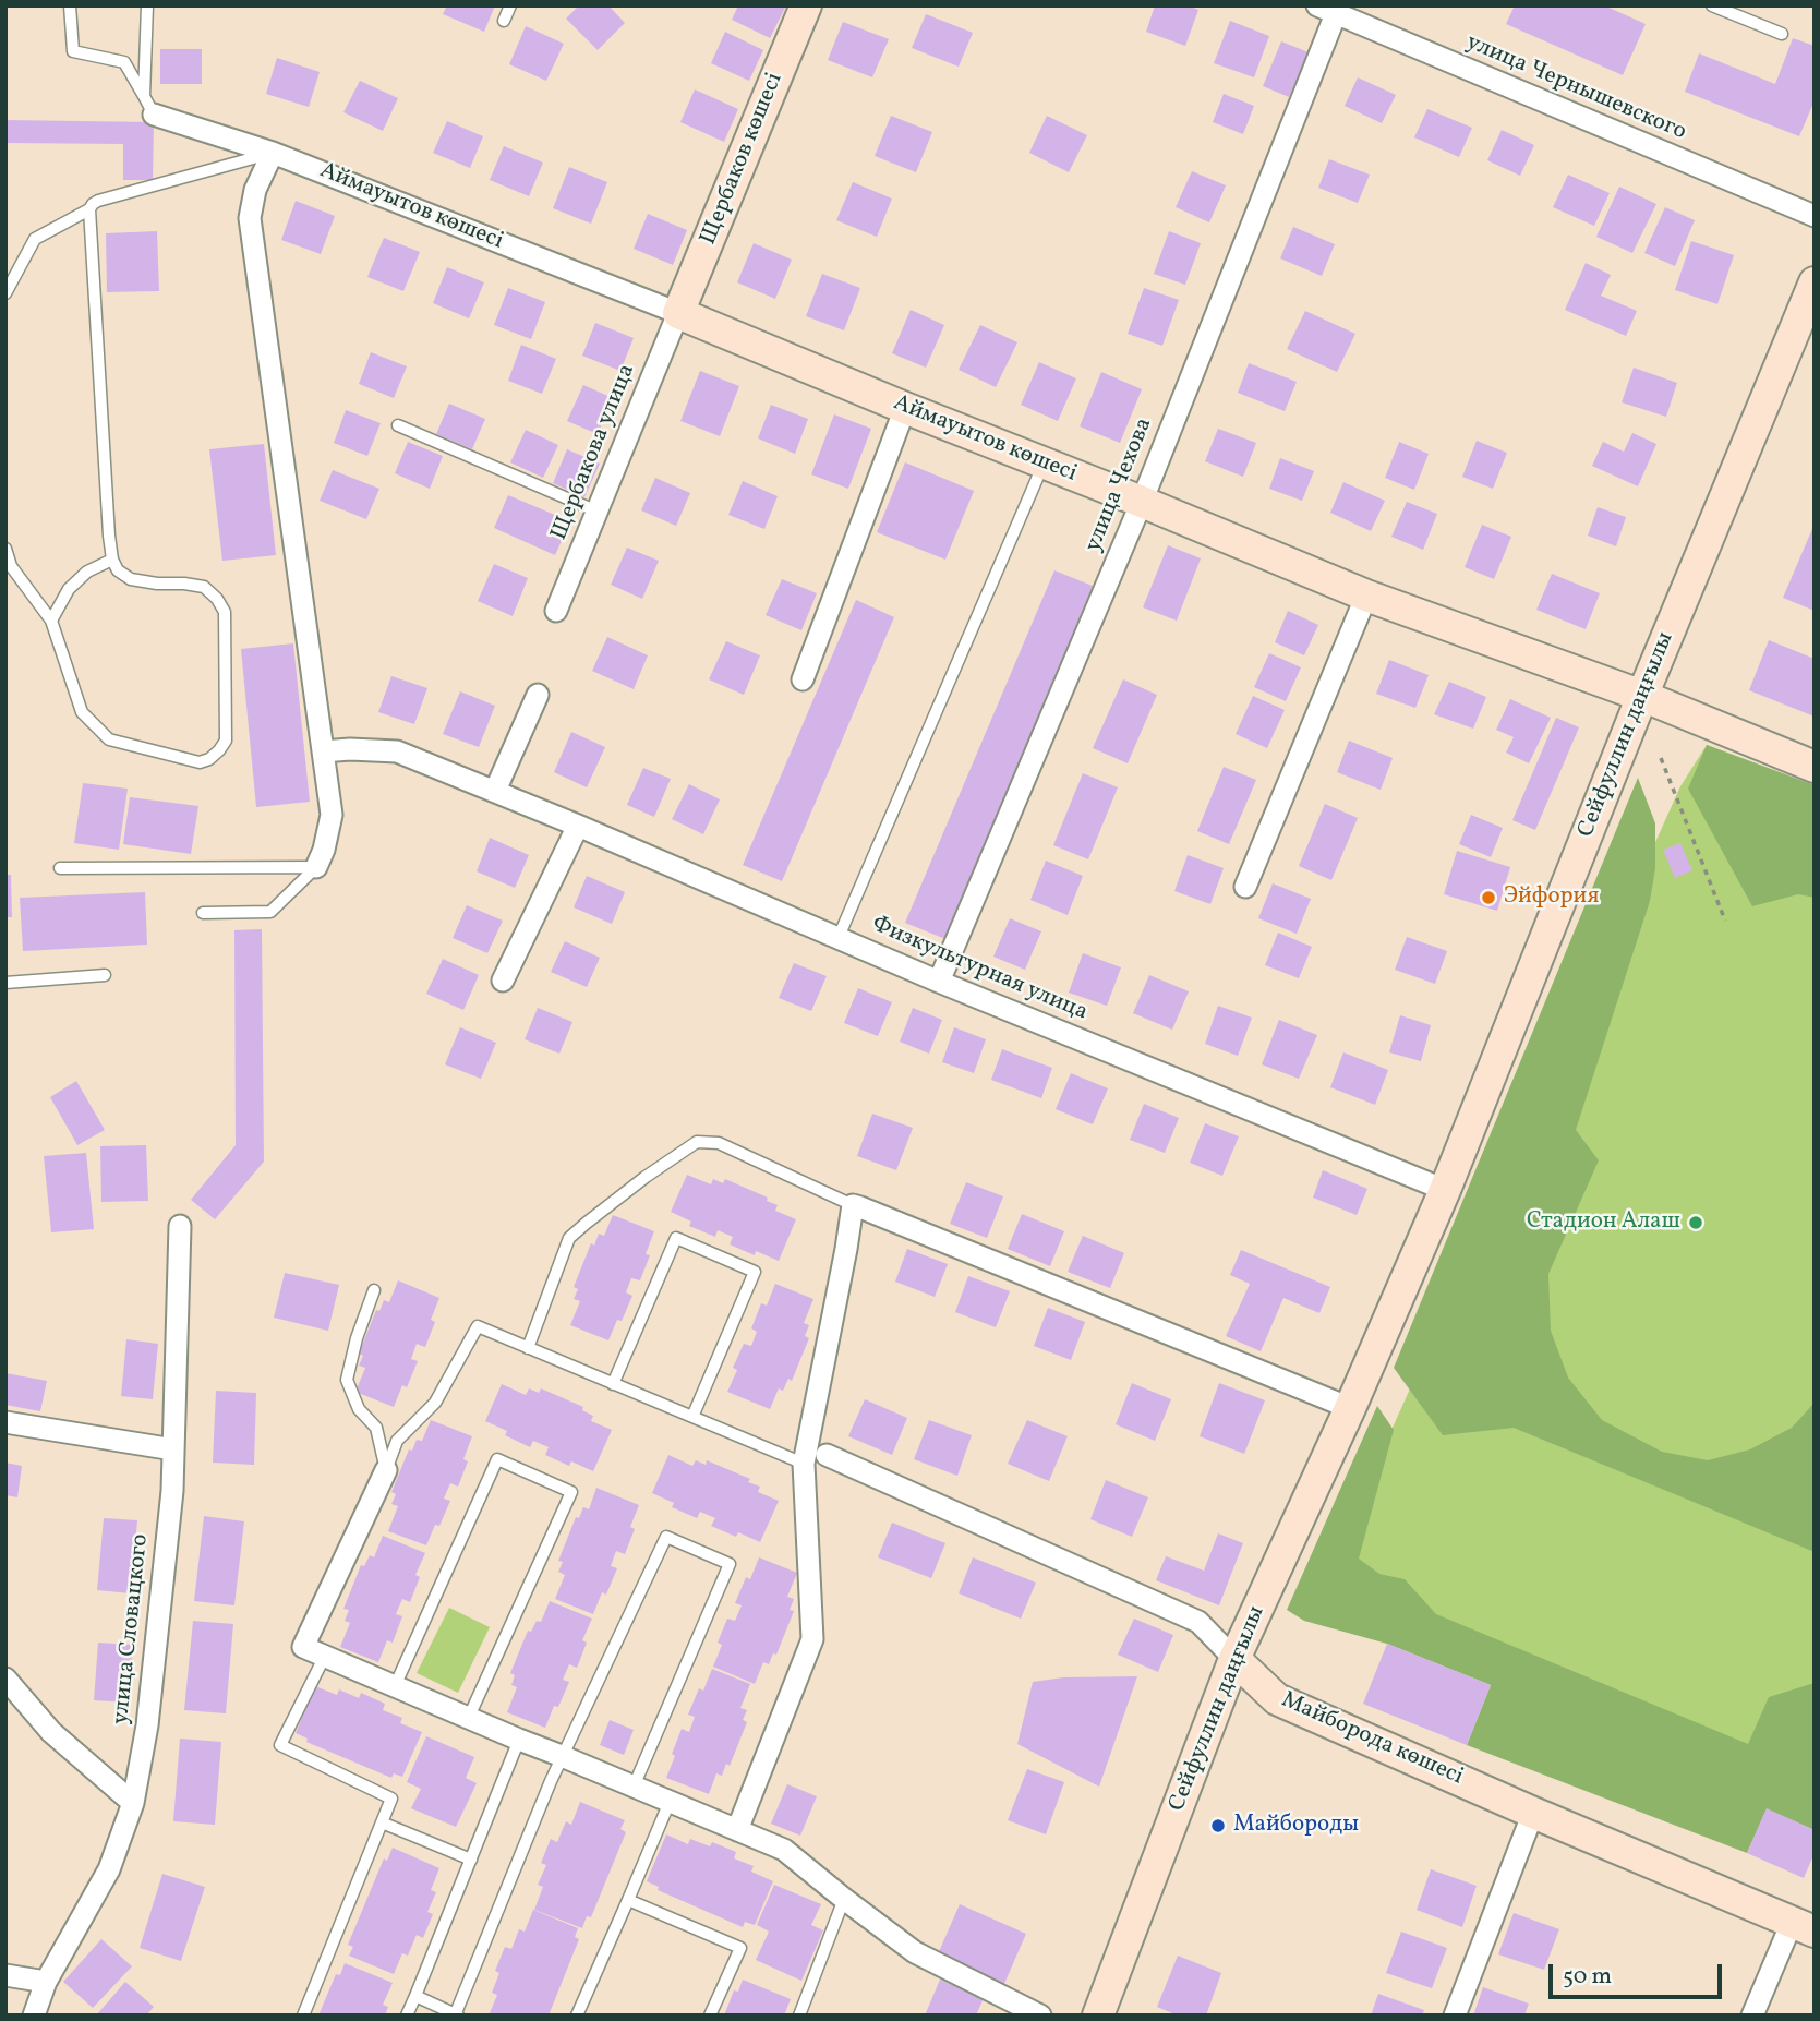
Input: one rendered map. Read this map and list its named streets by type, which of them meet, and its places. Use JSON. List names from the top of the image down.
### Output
{
  "streets": {
    "street": [
      "улица Чернышевского",
      "Щербаков көшесі",
      "Аймауытов көшесі",
      "Щербакова улица",
      "улица Чехова",
      "Сейфуллин даңғылы",
      "Физкультурная улица",
      "улица Словацкого",
      "Майборода көшесі"
    ]
  },
  "crossings": [
    ["улица Чернышевского", "улица Чехова"],
    ["Щербаков көшесі", "Аймауытов көшесі"],
    ["Щербаков көшесі", "Щербакова улица"],
    ["Аймауытов көшесі", "Щербакова улица"],
    ["Аймауытов көшесі", "улица Чехова"],
    ["Аймауытов көшесі", "Сейфуллин даңғылы"],
    ["улица Чехова", "Физкультурная улица"],
    ["Сейфуллин даңғылы", "Физкультурная улица"],
    ["Сейфуллин даңғылы", "Майборода көшесі"]
  ],
  "places": ["Эйфория", "Стадион Алаш", "Майбороды"],
  "scale_bar": "50 m"
}
